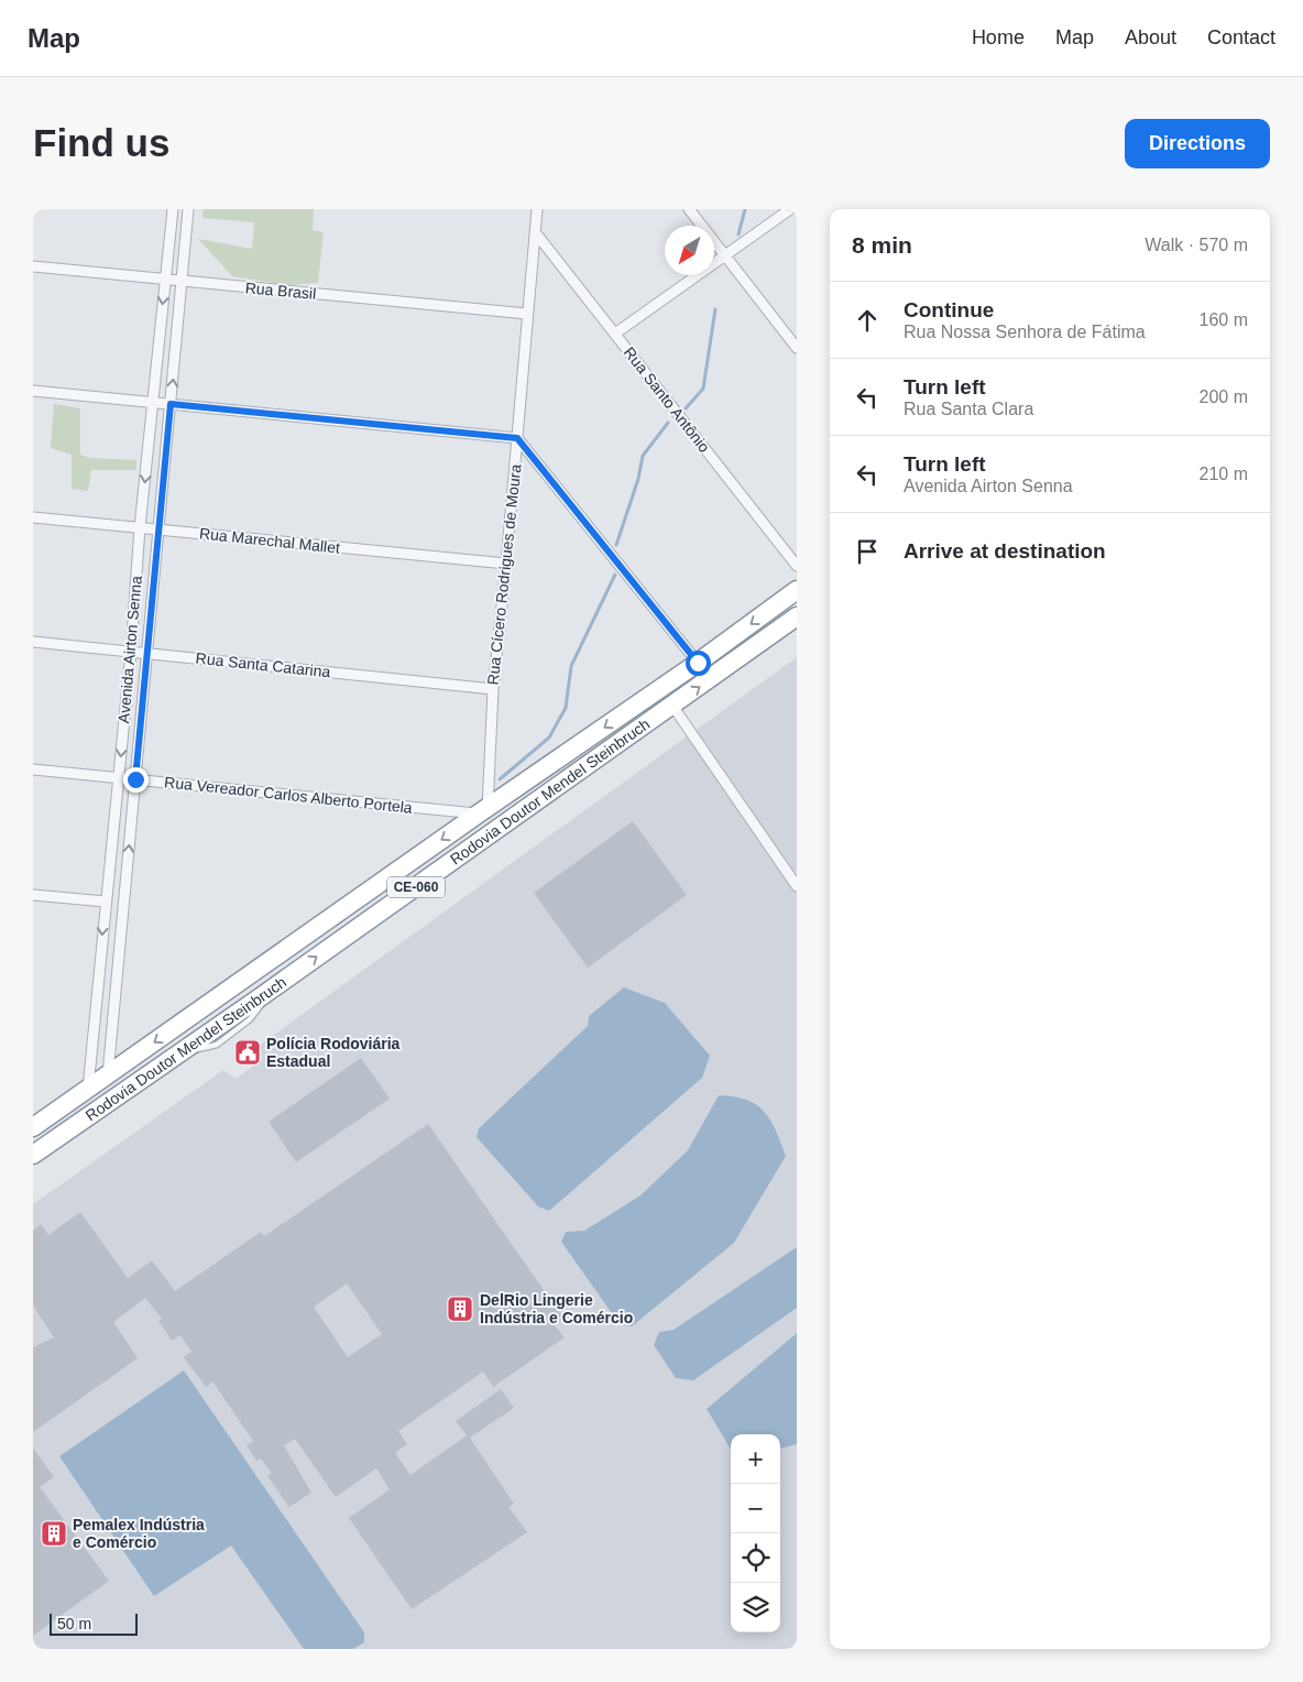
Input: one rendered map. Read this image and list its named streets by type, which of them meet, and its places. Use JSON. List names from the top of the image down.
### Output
{
  "streets": {
    "highway": ["Rodovia Doutor Mendel Steinbruch", "CE-060"],
    "street": [
      "Rua Brasil",
      "Rua Santo Antônio",
      "Rua Marechal Mallet",
      "Rua Cícero Rodrigues de Moura",
      "Avenida Airton Senna",
      "Rua Santa Catarina",
      "Rua Vereador Carlos Alberto Portela"
    ]
  },
  "crossings": [
    ["Rua Brasil", "Rua Cícero Rodrigues de Moura"],
    ["Rua Brasil", "Avenida Airton Senna"],
    ["Rua Santo Antônio", "Rua Cícero Rodrigues de Moura"],
    ["Rua Marechal Mallet", "Rua Cícero Rodrigues de Moura"],
    ["Rua Marechal Mallet", "Avenida Airton Senna"],
    ["Rua Cícero Rodrigues de Moura", "Rua Santa Catarina"],
    ["Rua Cícero Rodrigues de Moura", "Rodovia Doutor Mendel Steinbruch"],
    ["Rua Cícero Rodrigues de Moura", "Rua Vereador Carlos Alberto Portela"],
    ["Avenida Airton Senna", "Rua Santa Catarina"],
    ["Avenida Airton Senna", "Rodovia Doutor Mendel Steinbruch"],
    ["Avenida Airton Senna", "Rua Vereador Carlos Alberto Portela"],
    ["Rodovia Doutor Mendel Steinbruch", "Rua Vereador Carlos Alberto Portela"]
  ],
  "places": {
    "public building": ["Polícia Rodoviária Estadual"],
    "building": ["DelRio Lingerie Indústria e Comércio", "Pemalex Indústria e Comércio"]
  },
  "scale_bar": "50 m",
  "north": "bottom left",
  "page": {
    "header": "Map",
    "nav": [
      "Home",
      "Map",
      "About",
      "Contact"
    ],
    "buttons": "Directions",
    "title": "Find us",
    "heading": ["8 min", "Walk · 570 m"],
    "list": [
      ["Continue", "Rua Nossa Senhora de Fátima", "160 m"],
      ["Turn left", "Rua Santa Clara", "200 m"],
      ["Turn left", "Avenida Airton Senna", "210 m"],
      "Arrive at destination"
    ],
    "map_buttons": ["+", "−"],
    "scale": "50 m"
  }
}
